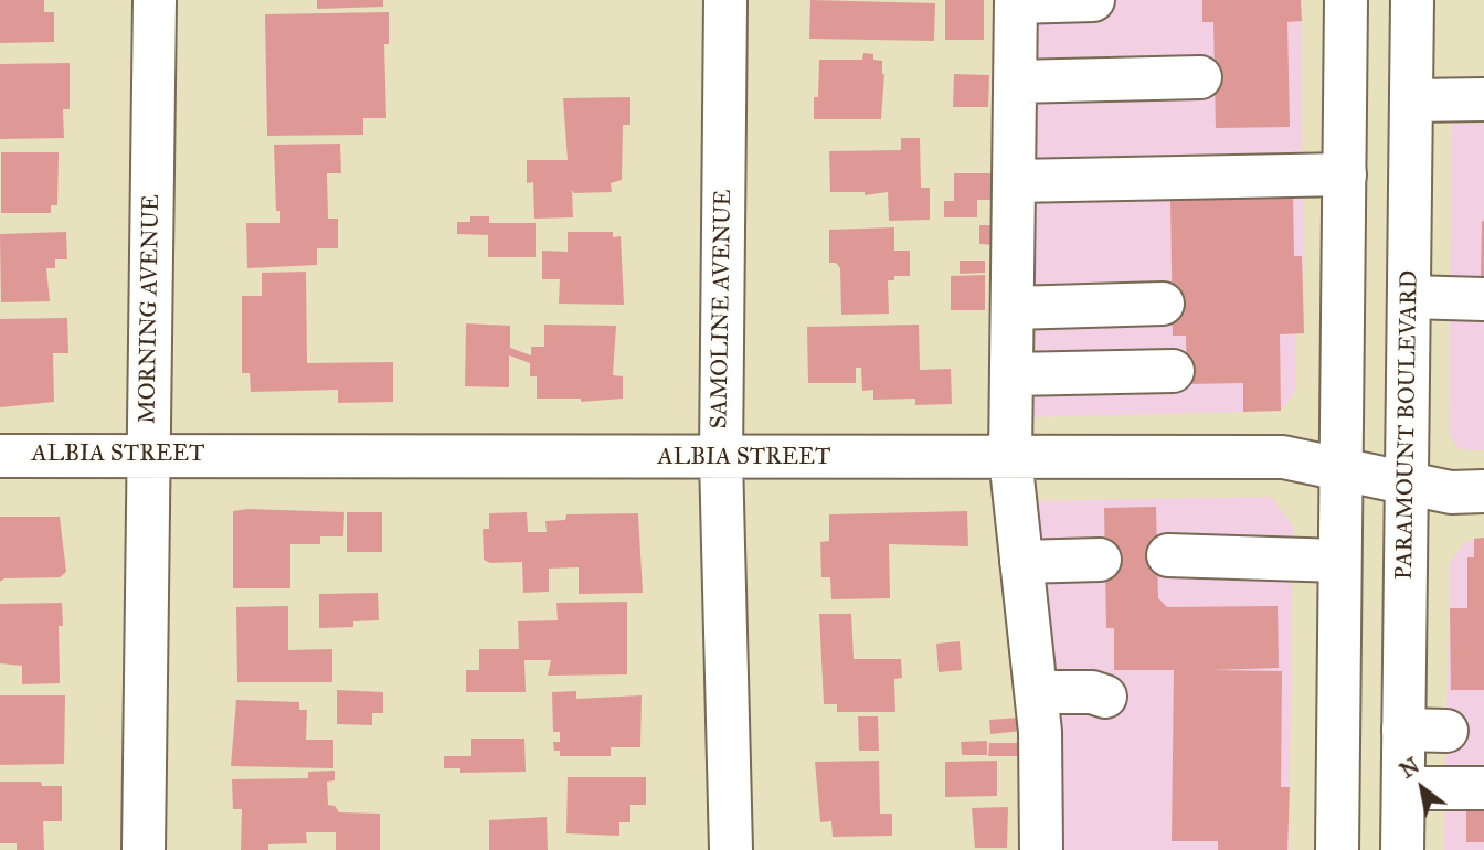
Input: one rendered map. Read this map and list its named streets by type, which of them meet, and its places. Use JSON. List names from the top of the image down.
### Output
{
  "streets": {
    "street": [
      "MORNING AVENUE",
      "SAMOLINE AVENUE",
      "PARAMOUNT BOULEVARD",
      "ALBIA STREET"
    ]
  },
  "crossings": [
    ["MORNING AVENUE", "ALBIA STREET"],
    ["SAMOLINE AVENUE", "ALBIA STREET"],
    ["PARAMOUNT BOULEVARD", "ALBIA STREET"]
  ],
  "north": "top left"
}
